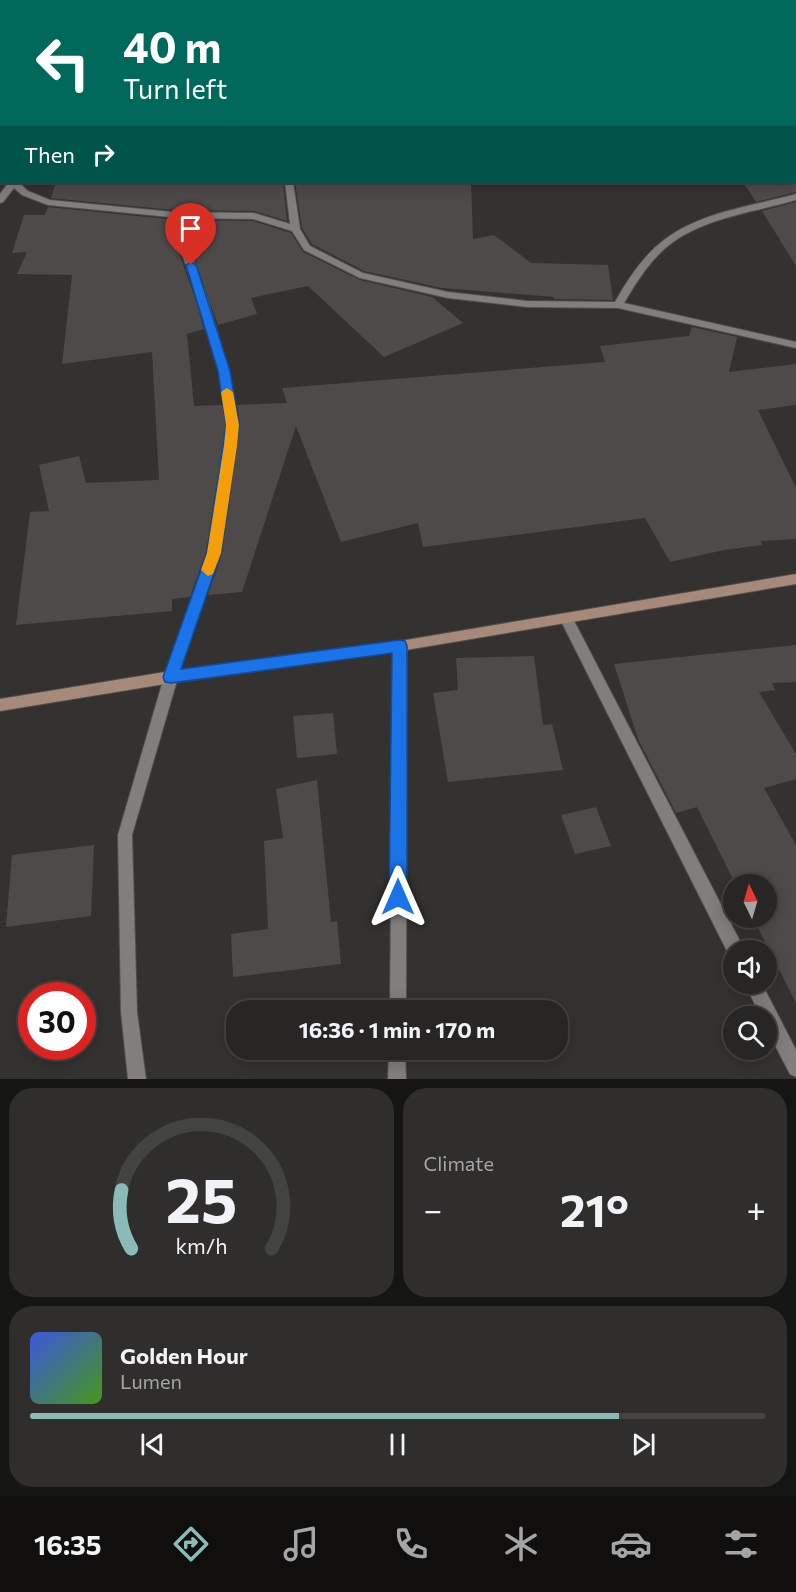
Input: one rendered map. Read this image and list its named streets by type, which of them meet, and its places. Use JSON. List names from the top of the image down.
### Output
{
  "north": "top",
  "page": {
    "turn": ["40 m", "Turn left"],
    "then": "Then",
    "limit": "30",
    "trip": "16:36 · 1 min · 170 m",
    "tile": "Climate",
    "heat": ["−", "21°", "+"],
    "song": ["Golden Hour", "Lumen"],
    "tabs": "16:35",
    "gauge": ["25", "km/h"]
  }
}
